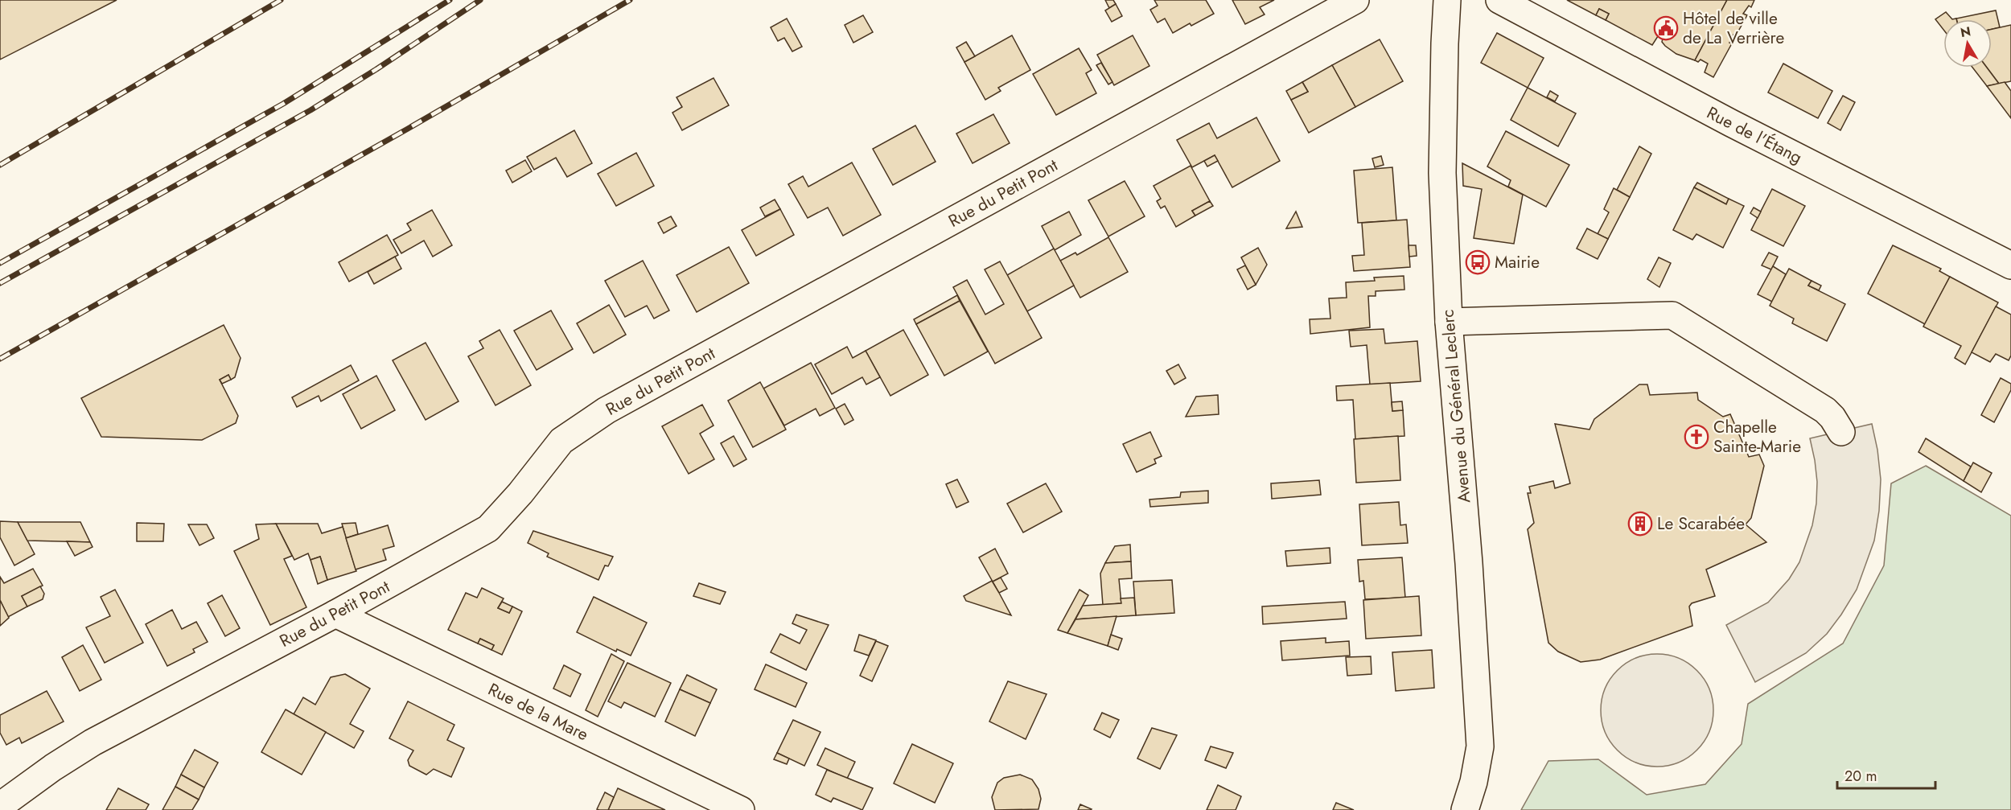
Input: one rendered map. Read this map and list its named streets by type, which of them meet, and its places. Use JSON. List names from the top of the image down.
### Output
{
  "streets": {
    "street": [
      "Rue de l'Étang",
      "Rue du Petit Pont",
      "Avenue du Général Leclerc",
      "Rue de la Mare"
    ]
  },
  "crossings": [
    ["Rue du Petit Pont", "Rue de la Mare"]
  ],
  "places": {
    "public building": ["Hôtel de ville de La Verrière"],
    "bus stop": ["Mairie"],
    "church": ["Chapelle Sainte-Marie"],
    "building": ["Le Scarabée"]
  },
  "scale_bar": "20 m",
  "north": "top"
}
